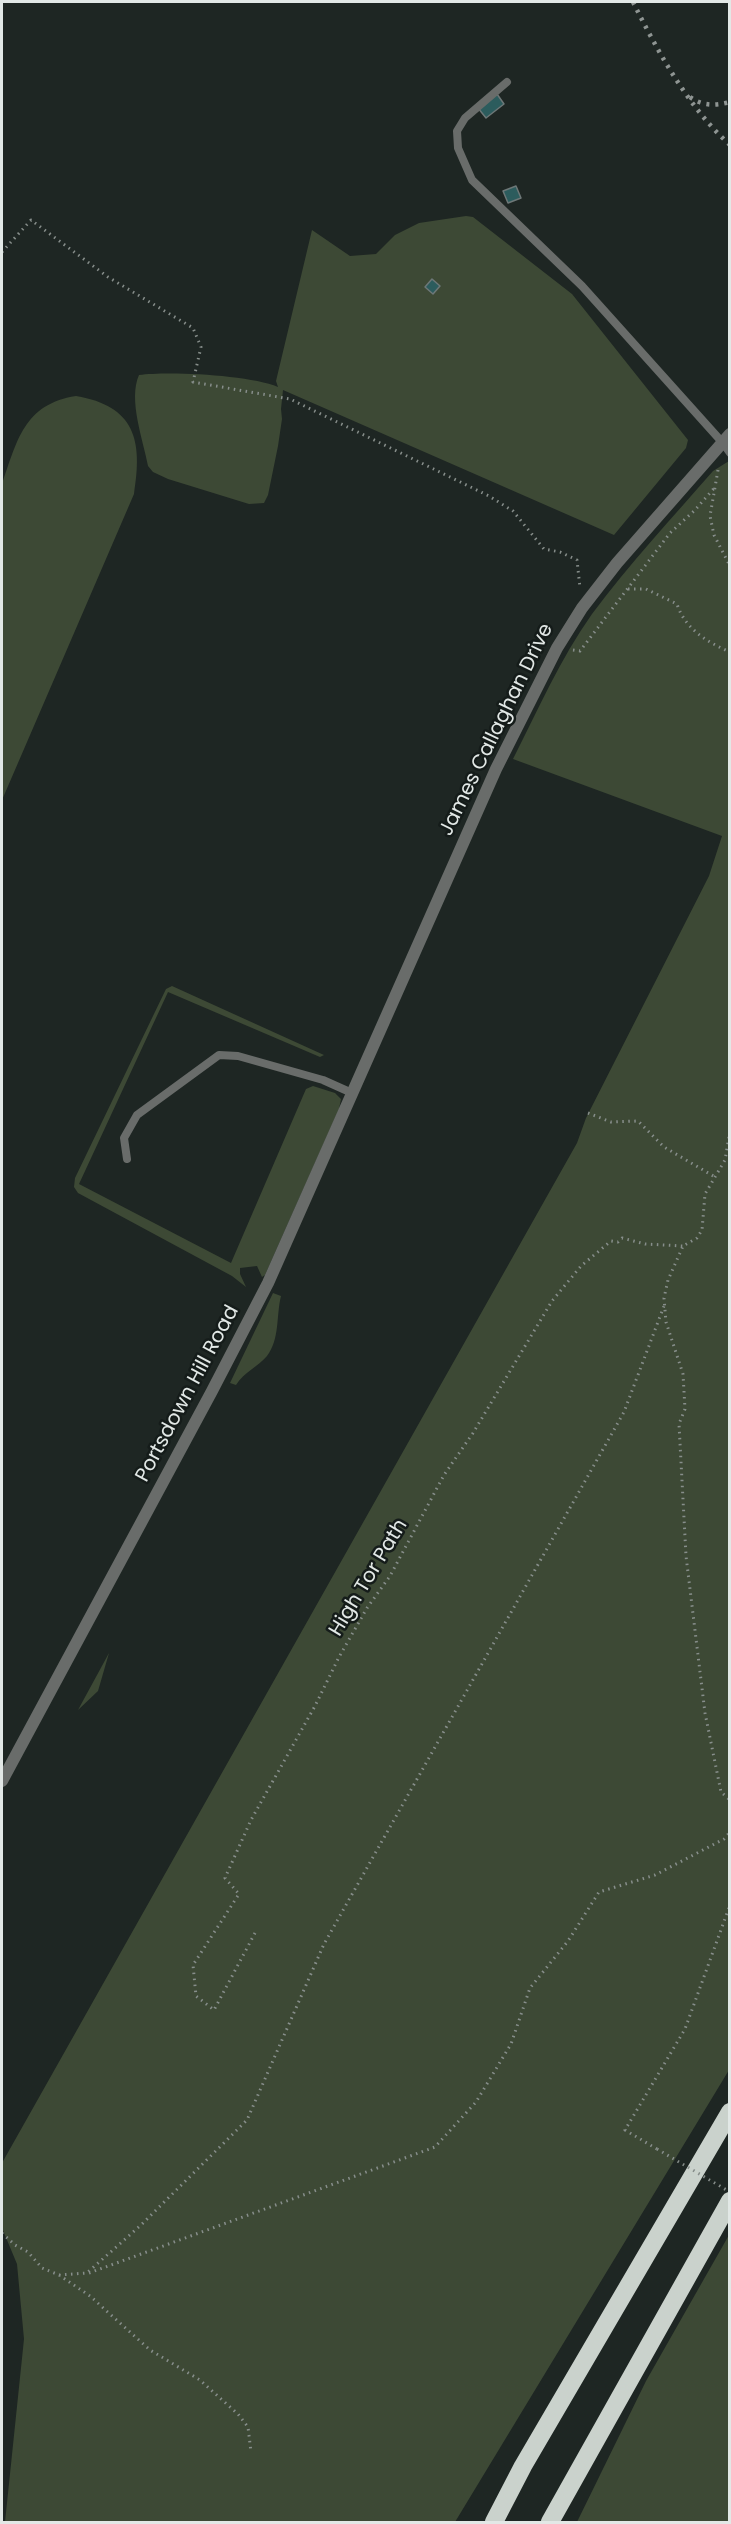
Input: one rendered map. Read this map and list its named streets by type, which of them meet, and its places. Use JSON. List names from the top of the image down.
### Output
{
  "streets": {
    "street": ["James Callaghan Drive", "Portsdown Hill Road"],
    "path": ["High Tor Path"]
  },
  "crossings": [
    ["James Callaghan Drive", "Portsdown Hill Road"]
  ]
}
